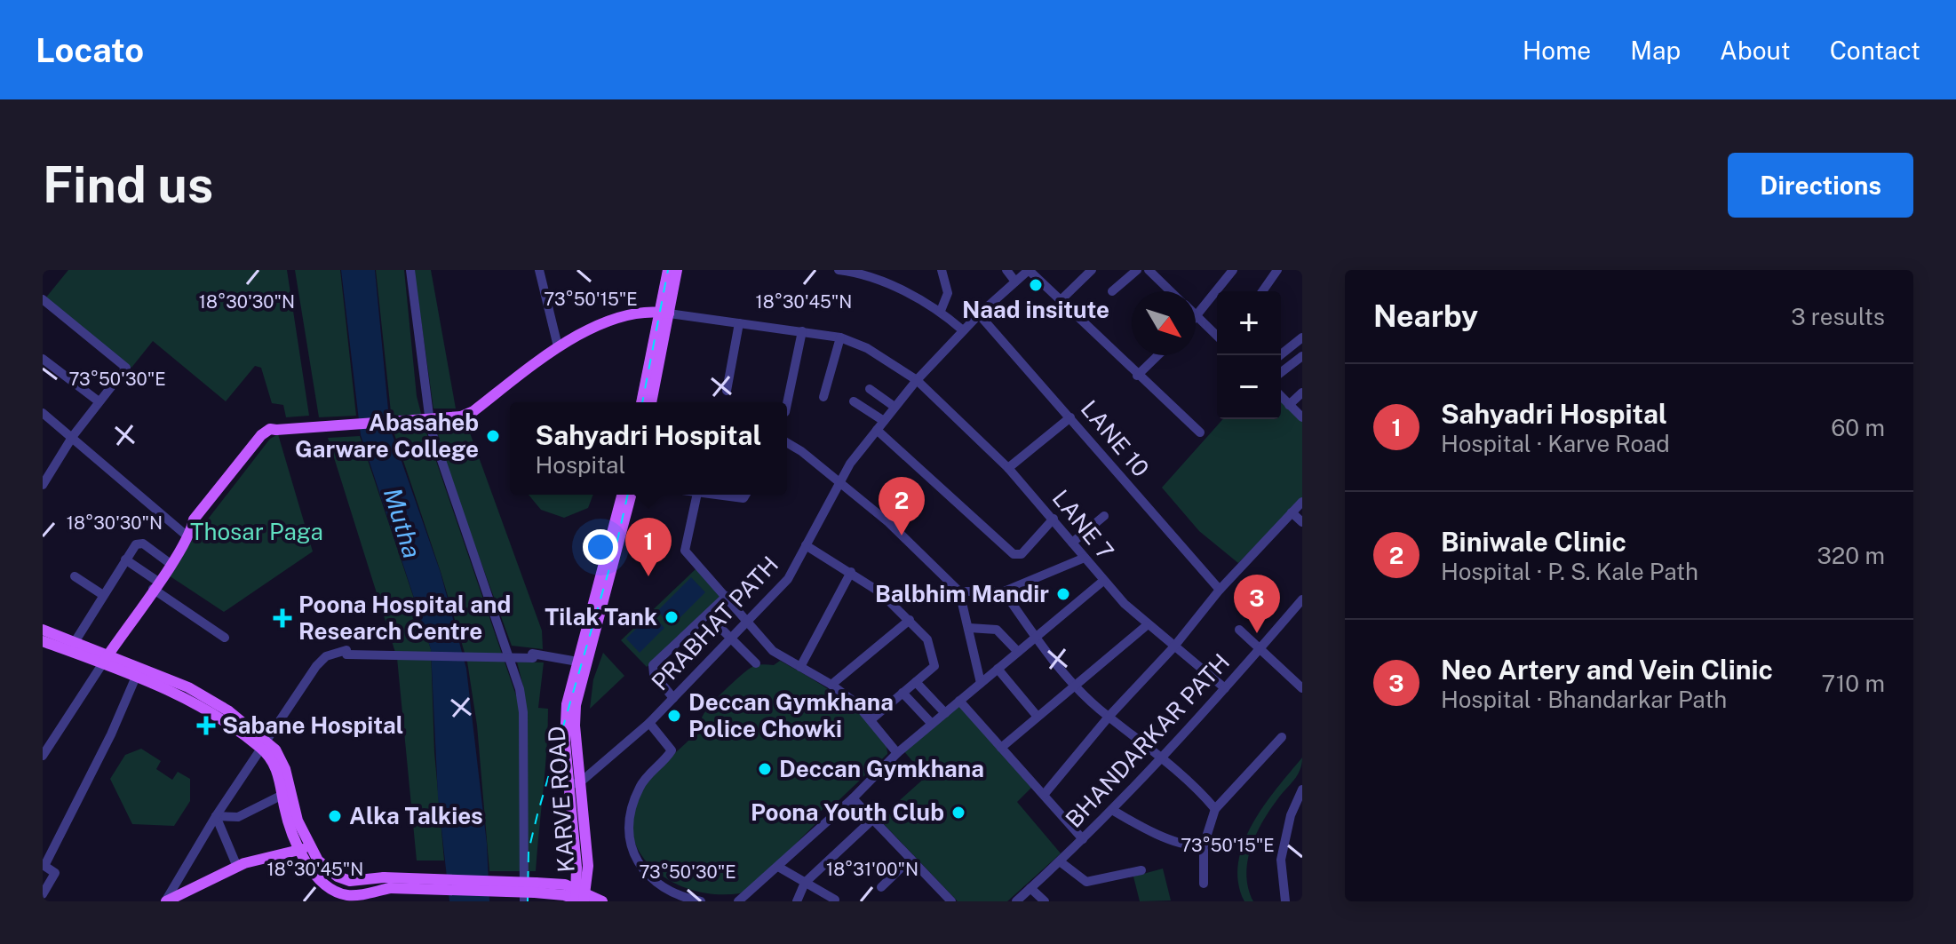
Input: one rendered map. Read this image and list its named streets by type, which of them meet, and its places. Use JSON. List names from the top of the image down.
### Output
{
  "streets": {
    "main road": ["KARVE ROAD"],
    "street": [
      "LANE 10",
      "LANE 7",
      "PRABHAT PATH",
      "BHANDARKAR PATH"
    ]
  },
  "crossings": [
    ["LANE 10", "PRABHAT PATH"],
    ["LANE 7", "PRABHAT PATH"],
    ["LANE 7", "BHANDARKAR PATH"],
    ["PRABHAT PATH", "KARVE ROAD"]
  ],
  "water": ["Mutha"],
  "parks": ["Thosar Paga"],
  "places": {
    "other": [
      "Naad insitute",
      "Abasaheb Garware College",
      "Balbhim Mandir",
      "Tilak Tank",
      "Deccan Gymkhana Police Chowki",
      "Deccan Gymkhana",
      "Poona Youth Club",
      "Alka Talkies"
    ],
    "health": ["Poona Hospital and Research Centre", "Sabane Hospital"]
  },
  "north": "bottom right",
  "page": {
    "header": "Locato",
    "nav": [
      "Home",
      "Map",
      "About",
      "Contact"
    ],
    "buttons": "Directions",
    "title": "Find us",
    "heading": ["Nearby", "3 results"],
    "map_buttons": ["+", "−"],
    "list": [
      {
        "mark": "1",
        "name": "Sahyadri Hospital",
        "note": "Hospital · Karve Road",
        "value": "60 m"
      },
      {
        "mark": "2",
        "name": "Biniwale Clinic",
        "note": "Hospital · P. S. Kale Path",
        "value": "320 m"
      },
      {
        "mark": "3",
        "name": "Neo Artery and Vein Clinic",
        "note": "Hospital · Bhandarkar Path",
        "value": "710 m"
      }
    ],
    "popup": ["Sahyadri Hospital", "Hospital"],
    "pins": ["2", "1", "3"]
  },
  "coordinates": [
    "73°50'15\"E",
    "18°30'30\"N",
    "18°30'45\"N",
    "73°50'30\"E",
    "18°31'00\"N"
  ]
}
